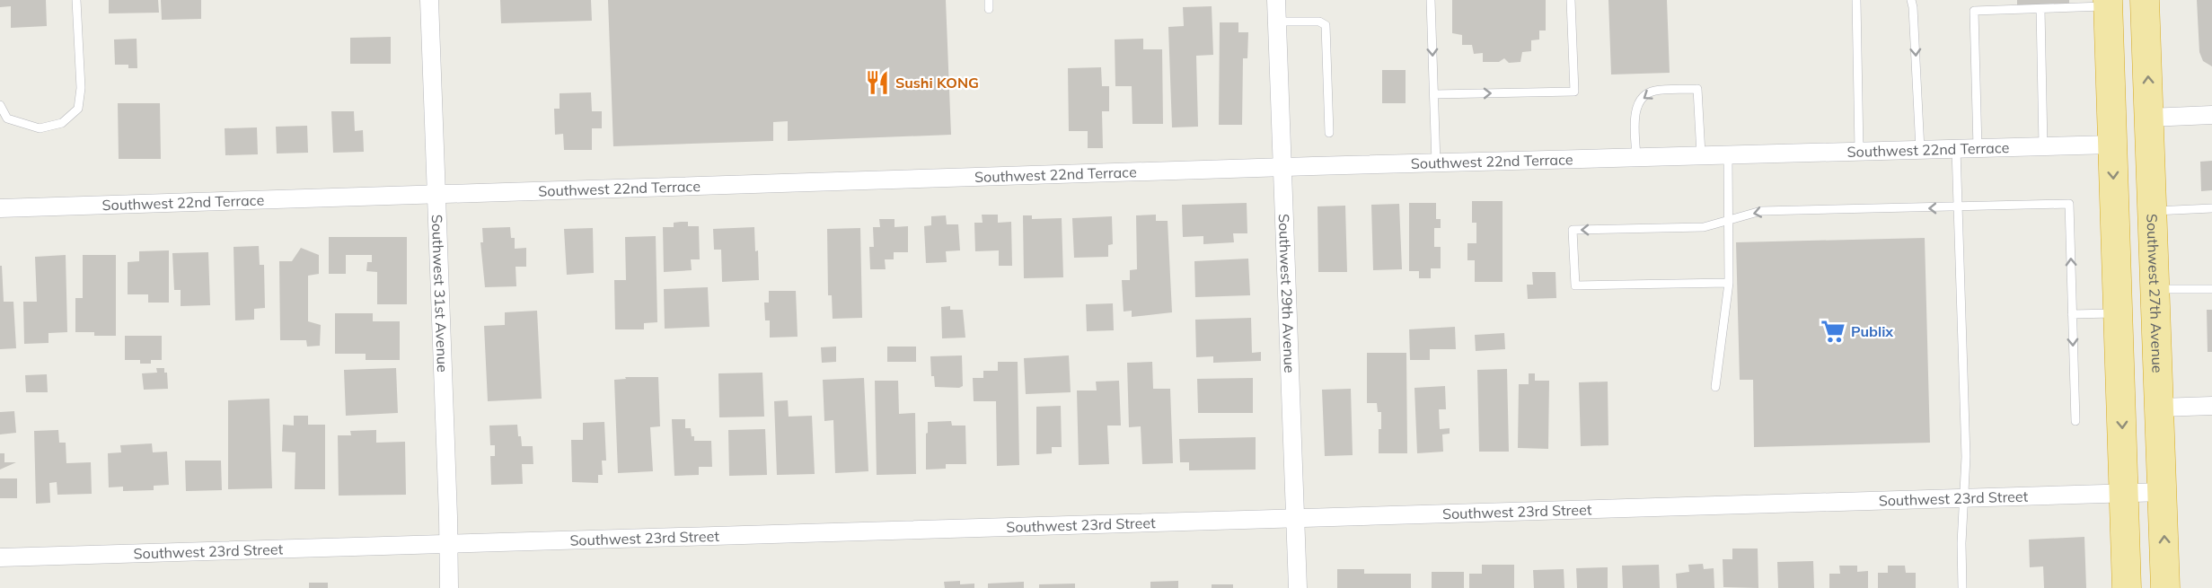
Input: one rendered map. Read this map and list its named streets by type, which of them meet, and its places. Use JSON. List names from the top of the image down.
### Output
{
  "streets": {
    "highway": ["Southwest 27th Avenue"],
    "street": [
      "Southwest 22nd Terrace",
      "Southwest 31st Avenue",
      "Southwest 29th Avenue",
      "Southwest 23rd Street"
    ]
  },
  "crossings": [
    ["Southwest 22nd Terrace", "Southwest 31st Avenue"],
    ["Southwest 22nd Terrace", "Southwest 29th Avenue"],
    ["Southwest 31st Avenue", "Southwest 23rd Street"],
    ["Southwest 29th Avenue", "Southwest 23rd Street"],
    ["Southwest 27th Avenue", "Southwest 23rd Street"]
  ],
  "places": {
    "restaurant": ["Sushi KONG"],
    "supermarket": ["Publix"]
  }
}
